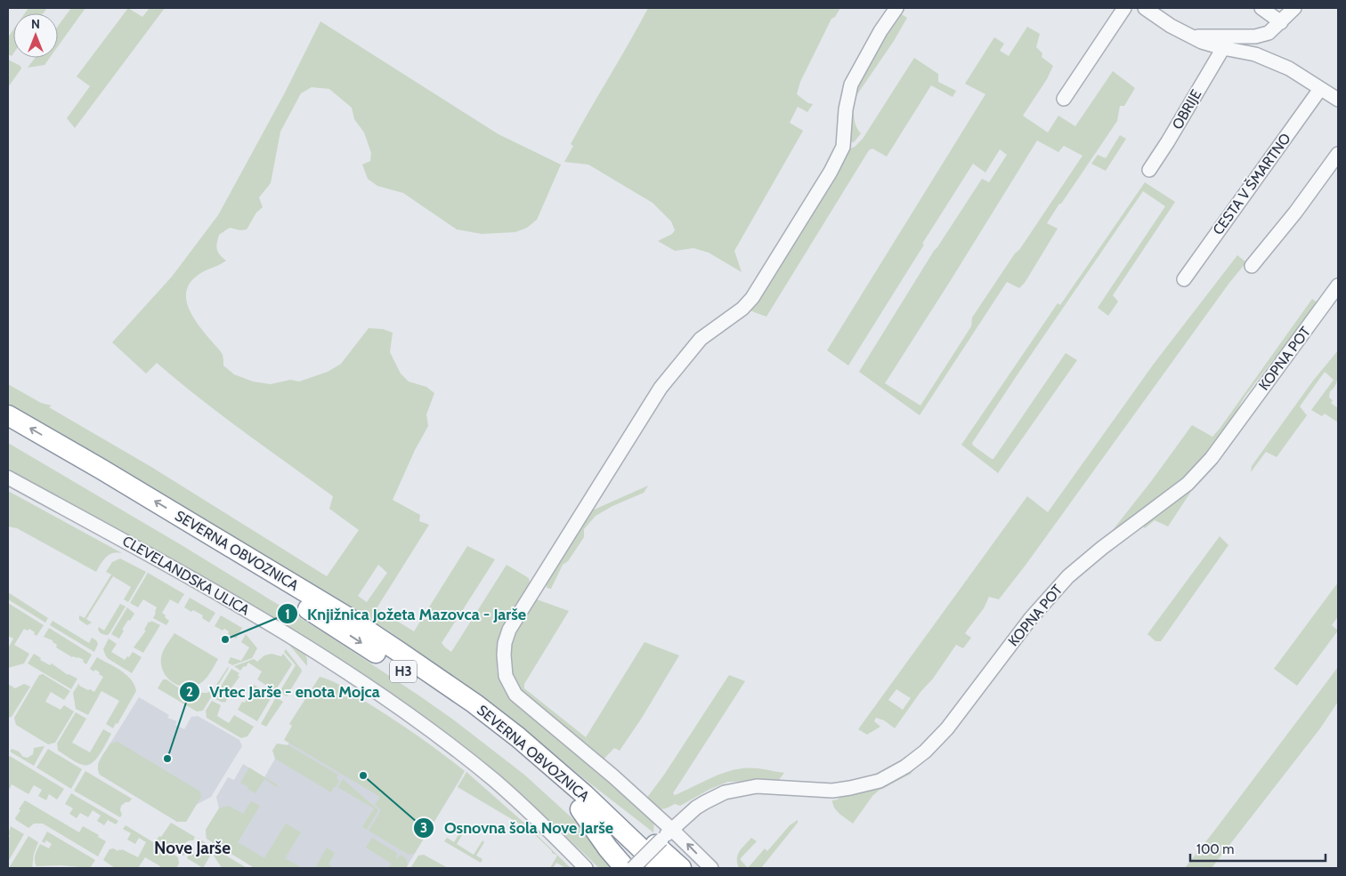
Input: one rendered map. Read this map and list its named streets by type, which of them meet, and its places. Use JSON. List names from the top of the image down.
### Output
{
  "streets": {
    "highway": ["SEVERNA OBVOZNICA", "H3"],
    "street": [
      "OBRIJE",
      "CESTA V ŠMARTNO",
      "KOPNA POT",
      "CLEVELANDSKA ULICA"
    ]
  },
  "districts": ["Nove Jarše"],
  "places": ["Knjižnica Jožeta Mazovca - Jarše", "Vrtec Jarše - enota Mojca", "Osnovna šola Nove Jarše"],
  "scale_bar": "100 m",
  "north": "top"
}
